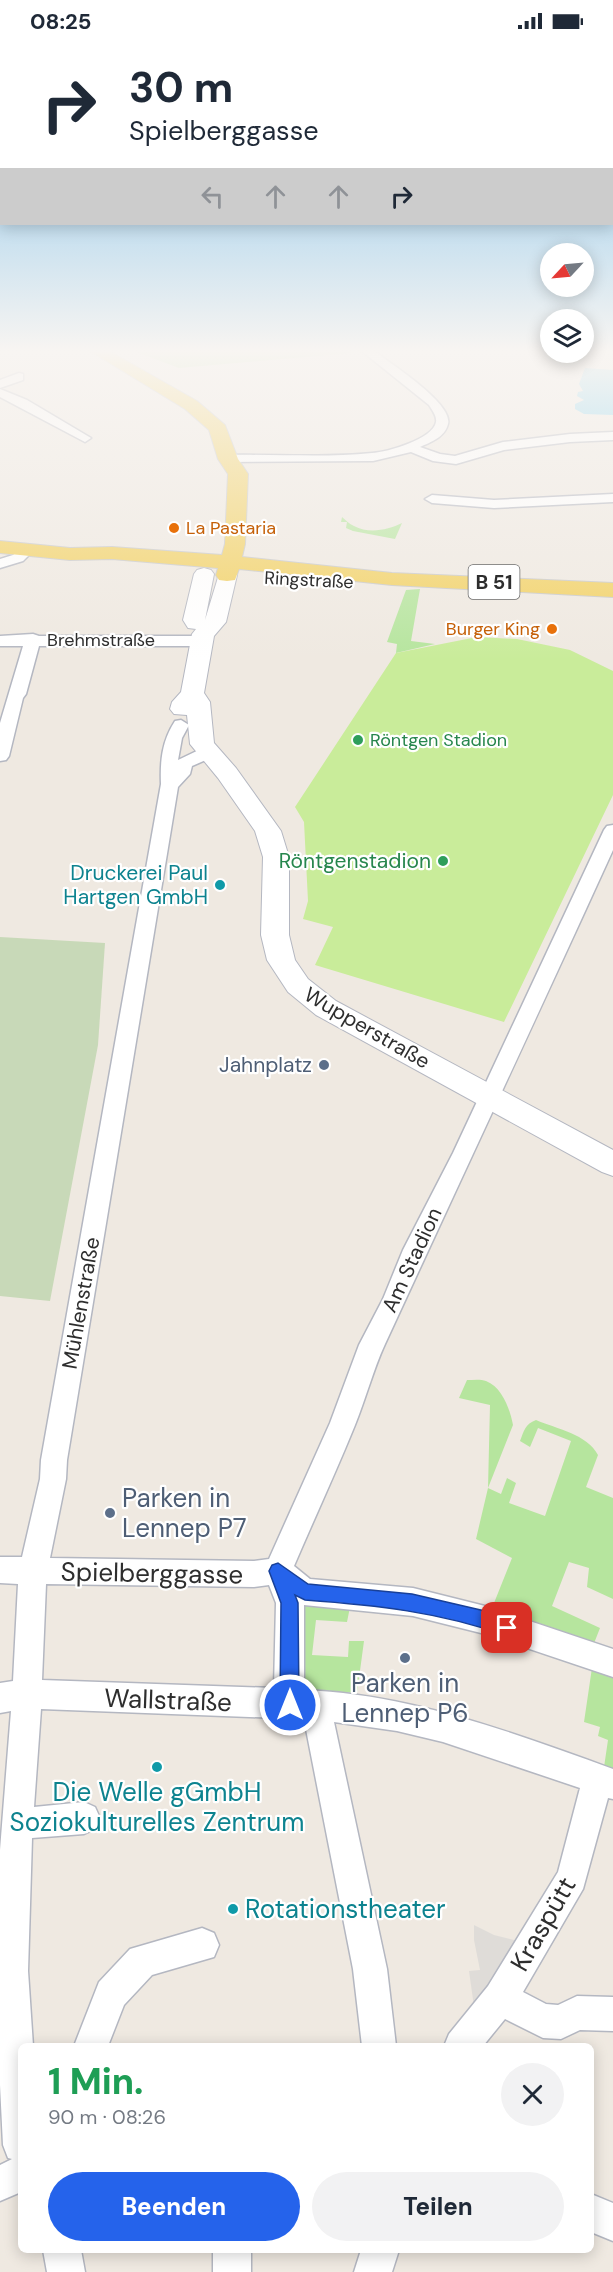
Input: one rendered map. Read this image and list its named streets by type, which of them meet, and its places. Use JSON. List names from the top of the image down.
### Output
{
  "streets": {
    "main road": ["Ringstraße", "B 51"],
    "street": [
      "Brehmstraße",
      "Wupperstraße",
      "Am Stadion",
      "Mühlenstraße",
      "Spielberggasse",
      "Wallstraße",
      "Kraspütt"
    ]
  },
  "crossings": [
    ["Ringstraße", "B 51"],
    ["Wupperstraße", "Am Stadion"],
    ["Wupperstraße", "Mühlenstraße"],
    ["Am Stadion", "Spielberggasse"],
    ["Mühlenstraße", "Spielberggasse"],
    ["Mühlenstraße", "Wallstraße"],
    ["Wallstraße", "Kraspütt"]
  ],
  "places": [
    "La Pastaria",
    "Burger King",
    "Röntgen Stadion",
    "Röntgenstadion",
    "Druckerei Paul Hartgen GmbH",
    "Jahnplatz",
    "Parken in Lennep P7",
    "Parken in Lennep P6",
    "Die Welle gGmbH Soziokulturelles Zentrum",
    "Rotationstheater"
  ],
  "north": "bottom left",
  "page": {
    "status": "08:25",
    "turn": ["30 m", "Spielberggasse"],
    "heading": ["1 Min.", "90 m · 08:26"],
    "buttons": ["Beenden", "Teilen"]
  }
}
